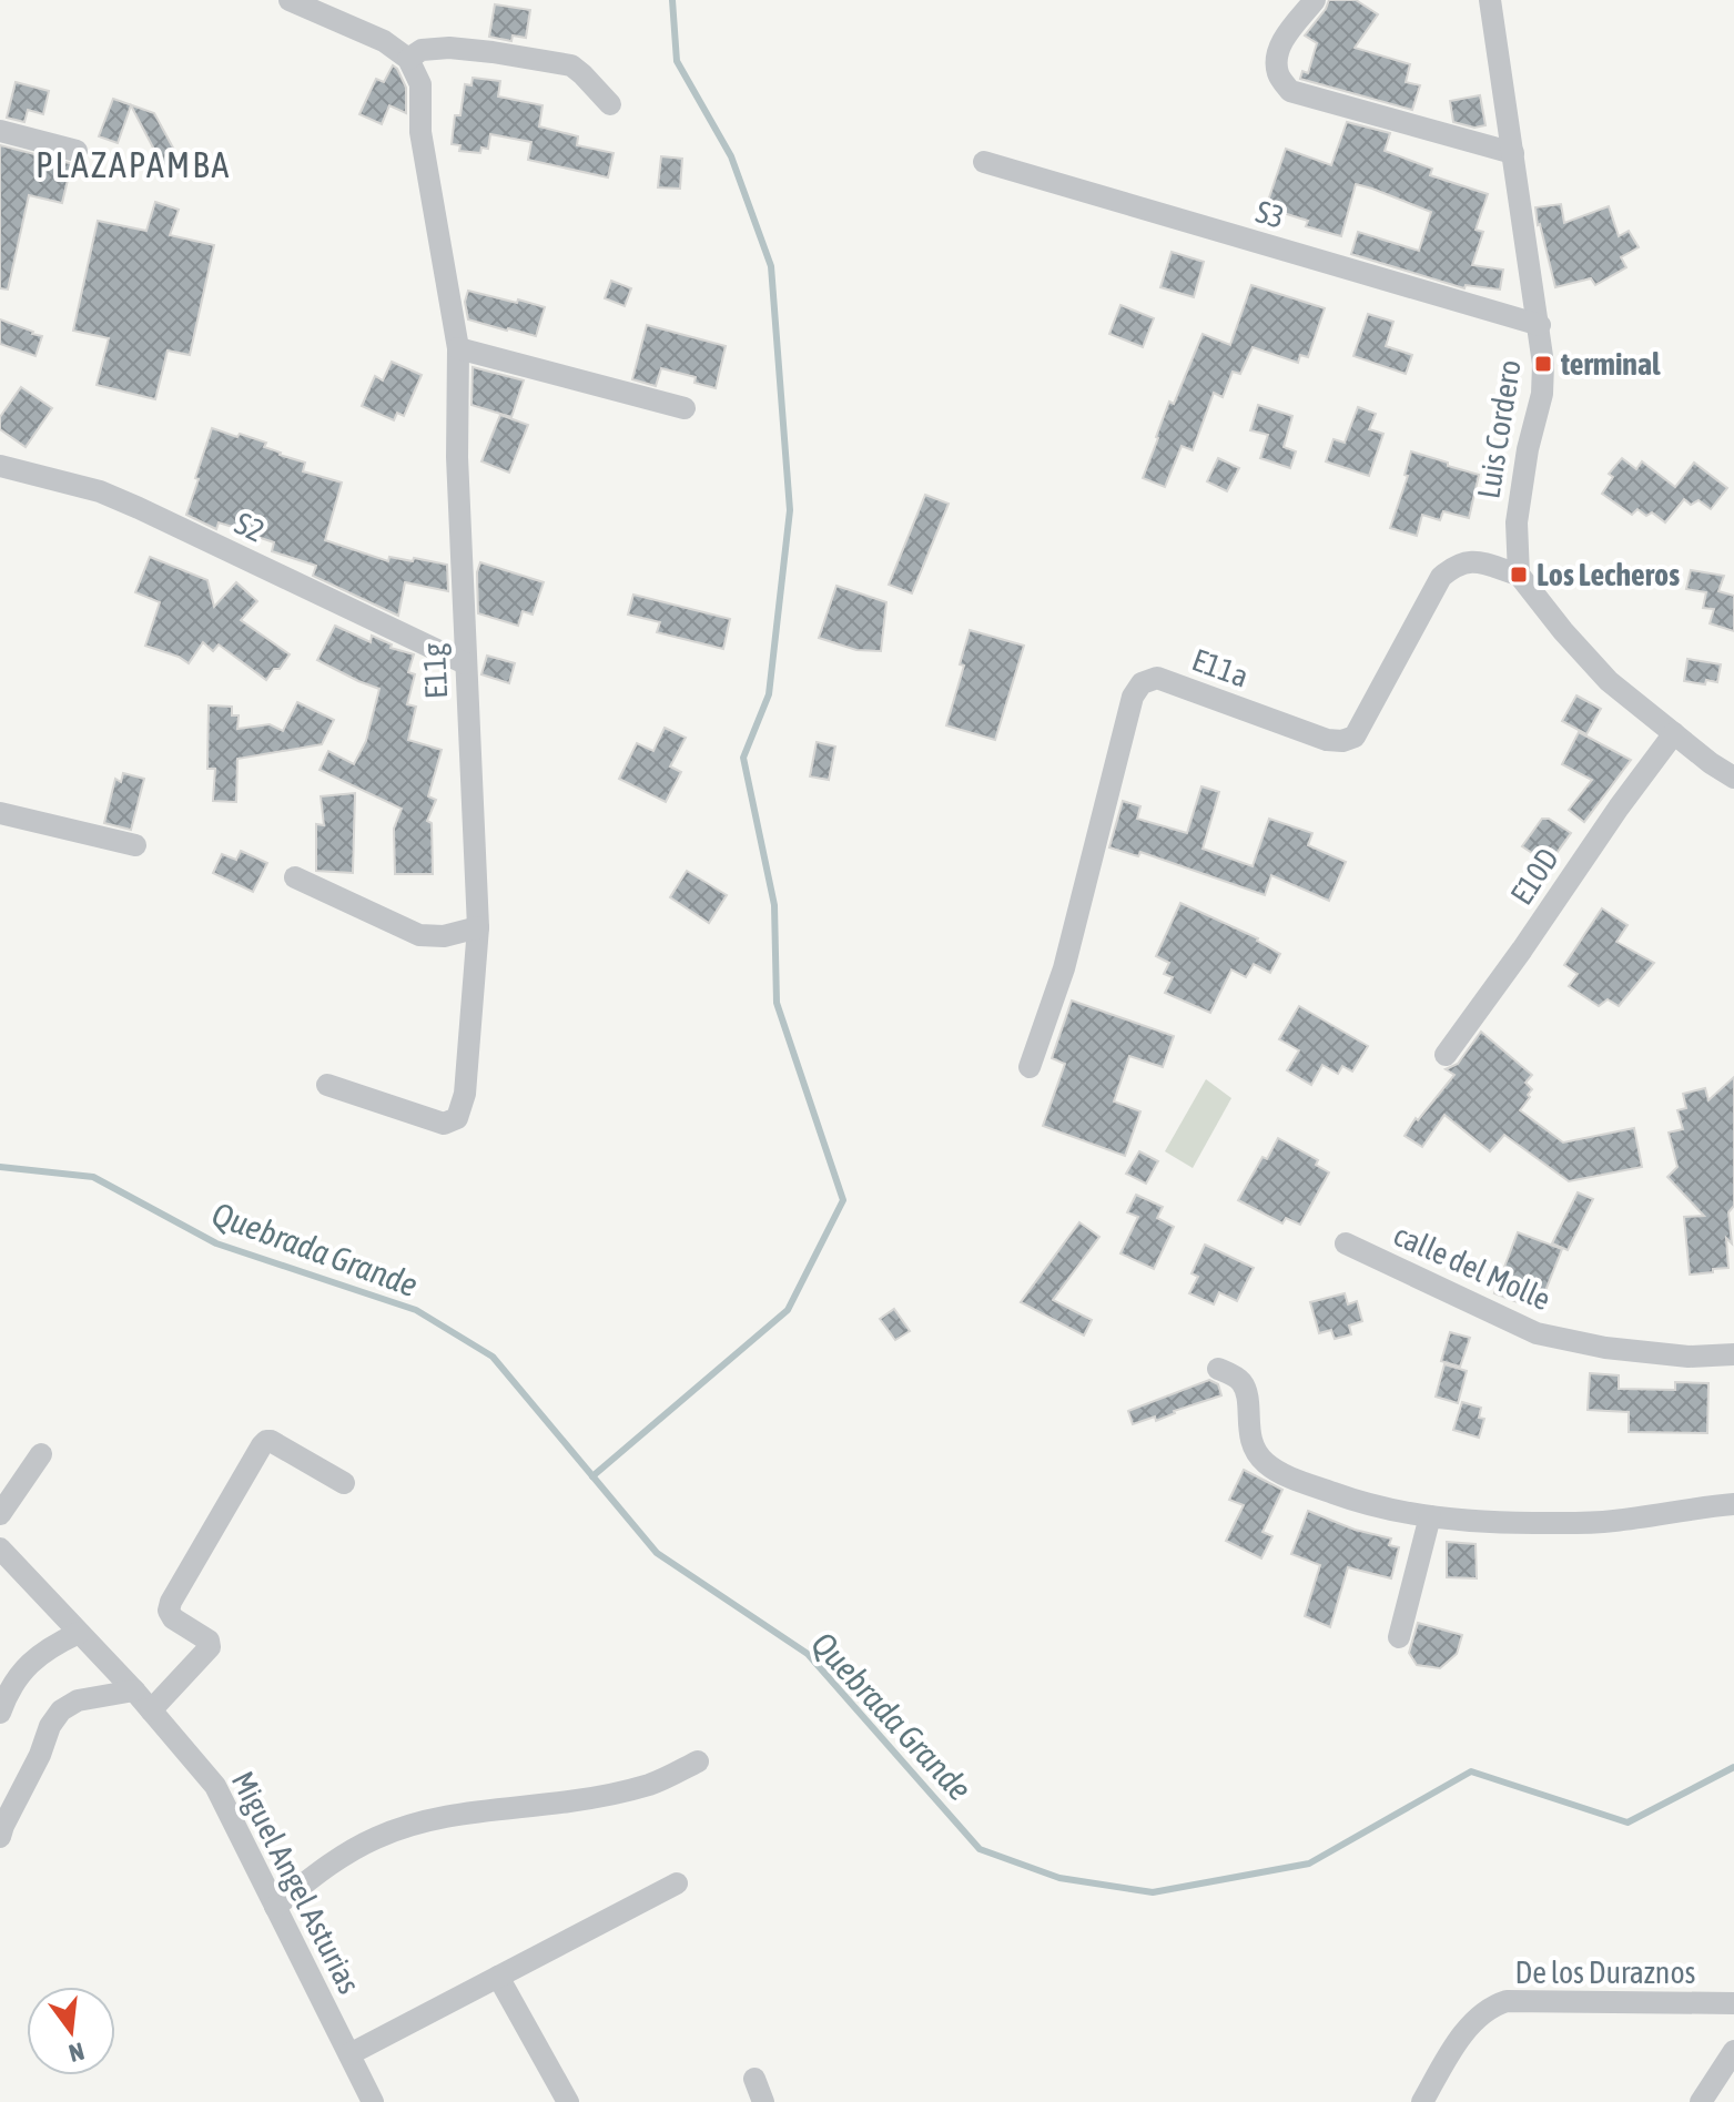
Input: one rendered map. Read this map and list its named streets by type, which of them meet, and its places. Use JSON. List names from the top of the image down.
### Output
{
  "streets": {
    "street": [
      "S3",
      "Luis Cordero",
      "S2",
      "E11a",
      "E11g",
      "E10D",
      "calle del Molle",
      "Miguel Angel Asturias",
      "De los Duraznos"
    ]
  },
  "crossings": [
    ["S3", "Luis Cordero"],
    ["Luis Cordero", "E11a"],
    ["S2", "E11g"]
  ],
  "districts": ["PLAZAPAMBA"],
  "water": ["Quebrada Grande"],
  "places": {
    "transit": ["terminal", "Los Lecheros"]
  },
  "north": "bottom"
}
